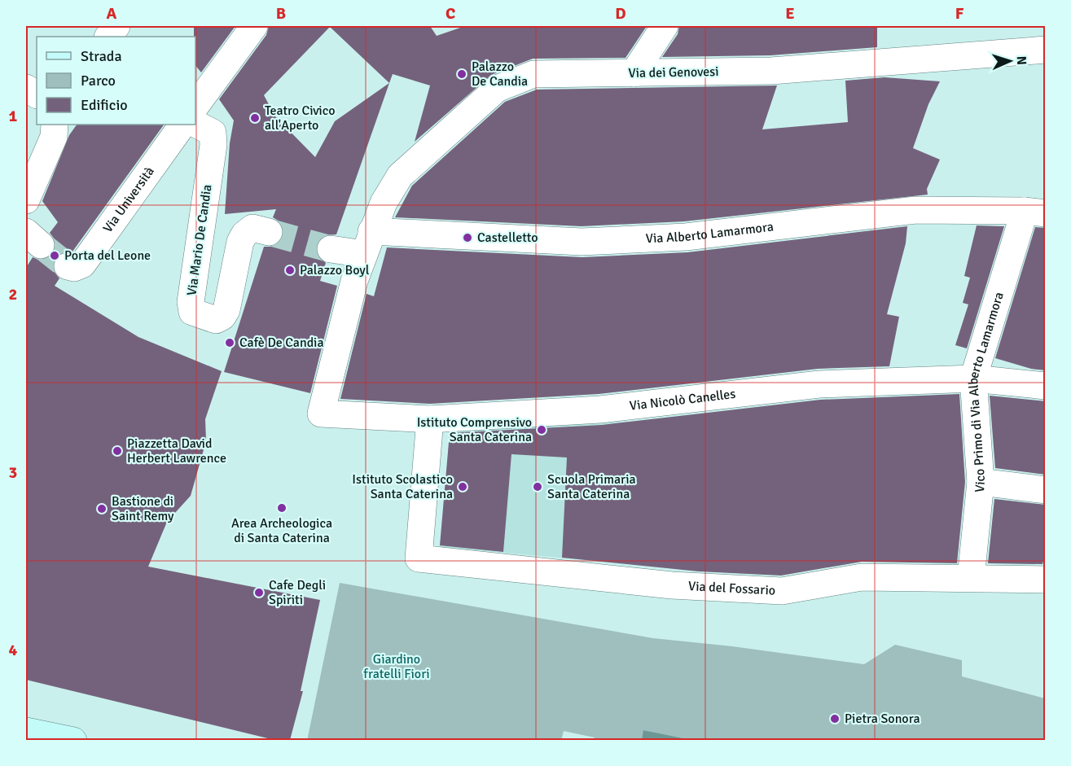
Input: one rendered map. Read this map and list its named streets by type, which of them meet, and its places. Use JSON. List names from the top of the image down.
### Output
{
  "streets": {
    "street": [
      "Via dei Genovesi",
      "Via Università",
      "Via Alberto Lamarmora",
      "Via Mario De Candia",
      "Vico Primo di Via Alberto Lamarmora",
      "Via Nicolò Canelles",
      "Via del Fossario"
    ]
  },
  "crossings": [
    ["Via dei Genovesi", "Via Alberto Lamarmora"],
    ["Via dei Genovesi", "Via Nicolò Canelles"],
    ["Via Alberto Lamarmora", "Vico Primo di Via Alberto Lamarmora"],
    ["Vico Primo di Via Alberto Lamarmora", "Via Nicolò Canelles"],
    ["Vico Primo di Via Alberto Lamarmora", "Via del Fossario"],
    ["Via Nicolò Canelles", "Via del Fossario"]
  ],
  "parks": ["Giardino fratelli Fiori"],
  "places": [
    "Palazzo De Candia",
    "Teatro Civico all'Aperto",
    "Castelletto",
    "Porta del Leone",
    "Palazzo Boyl",
    "Cafè De Candia",
    "Istituto Comprensivo Santa Caterina",
    "Piazzetta David Herbert Lawrence",
    "Istituto Scolastico Santa Caterina",
    "Scuola Primaria Santa Caterina",
    "Area Archeologica di Santa Caterina",
    "Bastione di Saint Remy",
    "Cafe Degli Spiriti",
    "Pietra Sonora"
  ],
  "legend": ["Strada", "Parco", "Edificio"],
  "north": "right",
  "grid": {
    "columns": [
      "A",
      "B",
      "C",
      "D",
      "E",
      "F"
    ],
    "rows": [
      "1",
      "2",
      "3",
      "4"
    ]
  }
}
